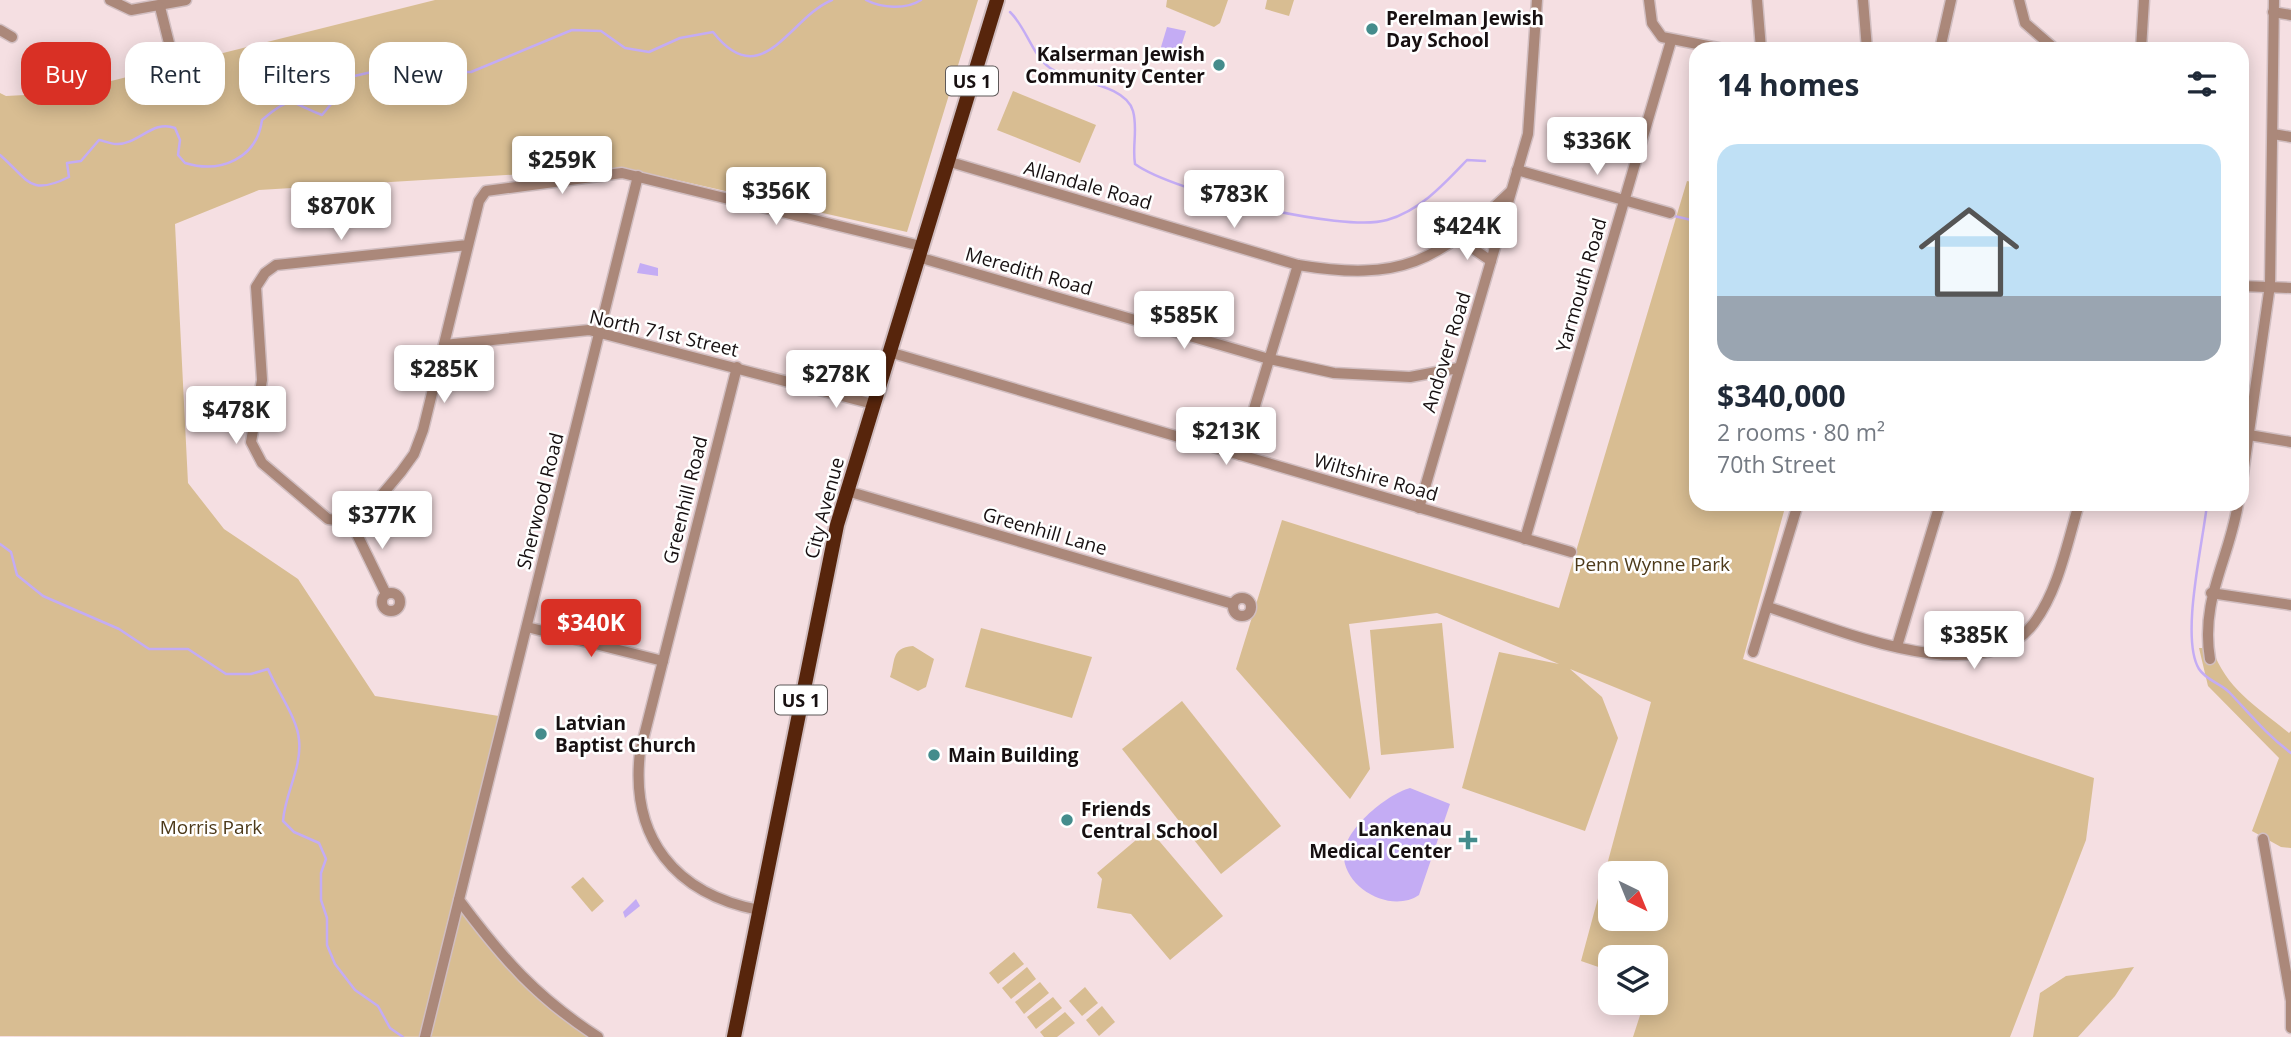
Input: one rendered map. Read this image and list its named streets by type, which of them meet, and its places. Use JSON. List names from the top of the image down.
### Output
{
  "streets": {
    "highway": ["US 1", "City Avenue"],
    "street": [
      "Allandale Road",
      "Meredith Road",
      "Yarmouth Road",
      "North 71st Street",
      "Andover Road",
      "Wiltshire Road",
      "Greenhill Road",
      "Sherwood Road",
      "Greenhill Lane"
    ]
  },
  "crossings": [
    ["Allandale Road", "Andover Road"],
    ["Allandale Road", "City Avenue"],
    ["Meredith Road", "Andover Road"],
    ["Meredith Road", "Sherwood Road"],
    ["Meredith Road", "City Avenue"],
    ["Yarmouth Road", "Wiltshire Road"],
    ["North 71st Street", "Greenhill Road"],
    ["North 71st Street", "Sherwood Road"],
    ["North 71st Street", "City Avenue"],
    ["Andover Road", "Wiltshire Road"],
    ["Wiltshire Road", "City Avenue"],
    ["Greenhill Road", "City Avenue"],
    ["City Avenue", "Greenhill Lane"]
  ],
  "parks": ["Penn Wynne Park", "Morris Park"],
  "places": {
    "other": [
      "Perelman Jewish Day School",
      "Kalserman Jewish Community Center",
      "Latvian Baptist Church",
      "Main Building",
      "Friends Central School"
    ],
    "health": ["Lankenau Medical Center"]
  },
  "north": "bottom right",
  "page": {
    "chip": [
      "Buy",
      "Rent",
      "Filters",
      "New"
    ],
    "heading": "14 homes",
    "price": [
      "$336K",
      "$259K",
      "$356K",
      "$783K",
      "$870K",
      "$424K",
      "$585K",
      "$285K",
      "$278K",
      "$478K",
      "$213K",
      "$377K",
      "$340K",
      "$385K"
    ],
    "list": [
      {
        "name": "$340,000",
        "note": "2 rooms · 80 m² · 70th Street"
      }
    ]
  }
}
